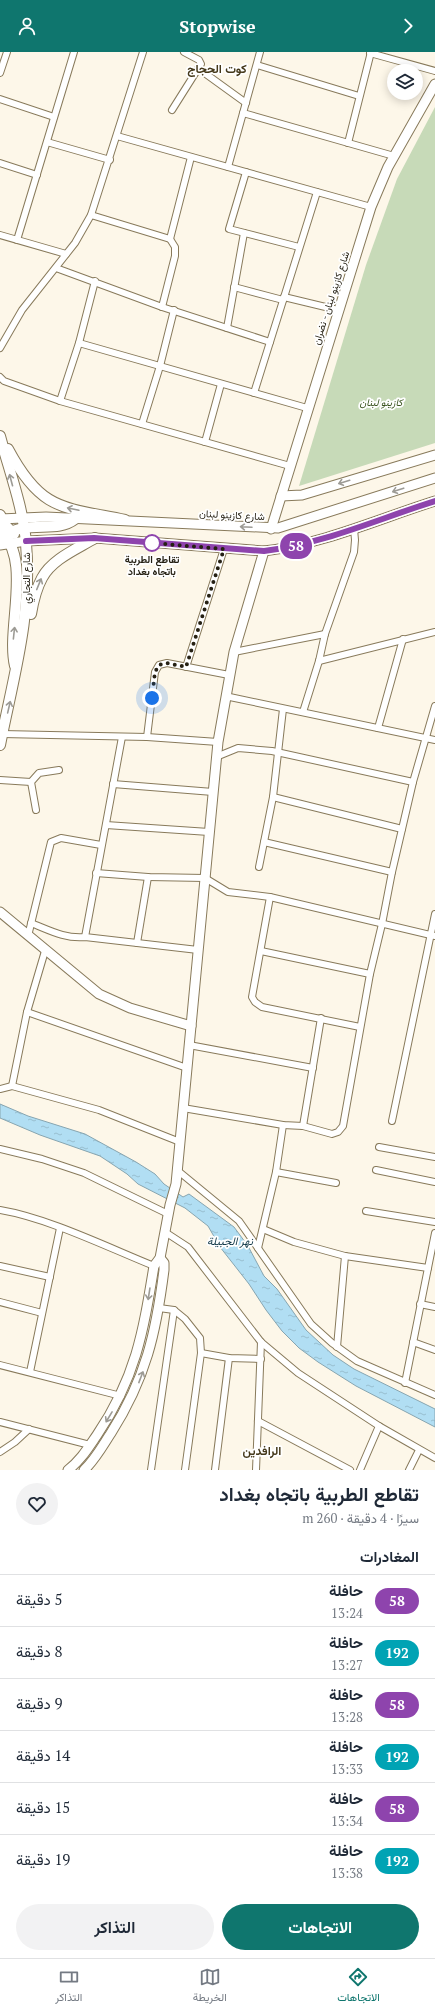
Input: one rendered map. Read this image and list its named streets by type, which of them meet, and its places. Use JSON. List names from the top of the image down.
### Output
{
  "streets": {
    "main road": ["شارع التجاري"],
    "street": ["شارع كازينو لبنان - نضران", "شارع كازينو لبنان"]
  },
  "crossings": [
    ["شارع كازينو لبنان - نضران", "شارع كازينو لبنان"]
  ],
  "one_way": ["شارع التجاري"],
  "districts": ["كوت الحجاج", "الرافدين"],
  "water": ["نهر الجبيلة"],
  "parks": ["كازينو لبنان"],
  "places": ["تقاطع الطربية باتجاه بغداد"],
  "lines": ["bus line 58"],
  "page": {
    "header": "Stopwise",
    "on_map": "58",
    "heading": [
      ["تقاطع الطربية باتجاه بغداد", "سيرًا · 4 دقيقة · 260 m"],
      "المغادرات"
    ],
    "list": [
      {
        "mark": "58",
        "name": "حافلة",
        "note": "13:24",
        "value": "5 دقيقة"
      },
      {
        "mark": "192",
        "name": "حافلة",
        "note": "13:27",
        "value": "8 دقيقة"
      },
      {
        "mark": "58",
        "name": "حافلة",
        "note": "13:28",
        "value": "9 دقيقة"
      },
      {
        "mark": "192",
        "name": "حافلة",
        "note": "13:33",
        "value": "14 دقيقة"
      },
      {
        "mark": "58",
        "name": "حافلة",
        "note": "13:34",
        "value": "15 دقيقة"
      },
      {
        "mark": "192",
        "name": "حافلة",
        "note": "13:38",
        "value": "19 دقيقة"
      }
    ],
    "buttons": ["الاتجاهات", "التذاكر"],
    "tabs": ["الاتجاهات", "الخريطة", "التذاكر"]
  }
}
